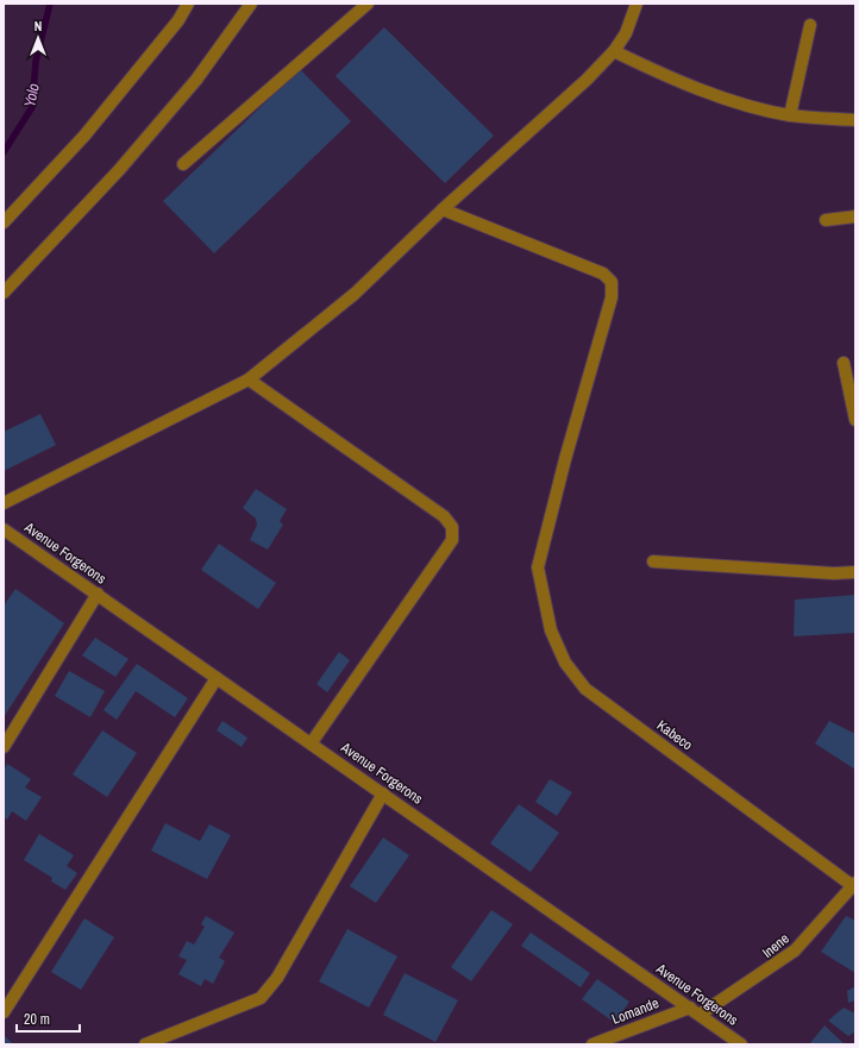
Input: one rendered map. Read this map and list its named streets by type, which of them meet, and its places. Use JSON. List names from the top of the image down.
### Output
{
  "streets": {
    "street": [
      "Avenue Forgerons",
      "Kabeco",
      "Inene",
      "Lomande"
    ]
  },
  "crossings": [
    ["Avenue Forgerons", "Inene"],
    ["Avenue Forgerons", "Lomande"],
    ["Kabeco", "Inene"],
    ["Inene", "Lomande"]
  ],
  "water": ["Yolo"],
  "scale_bar": "20 m",
  "north": "top"
}
